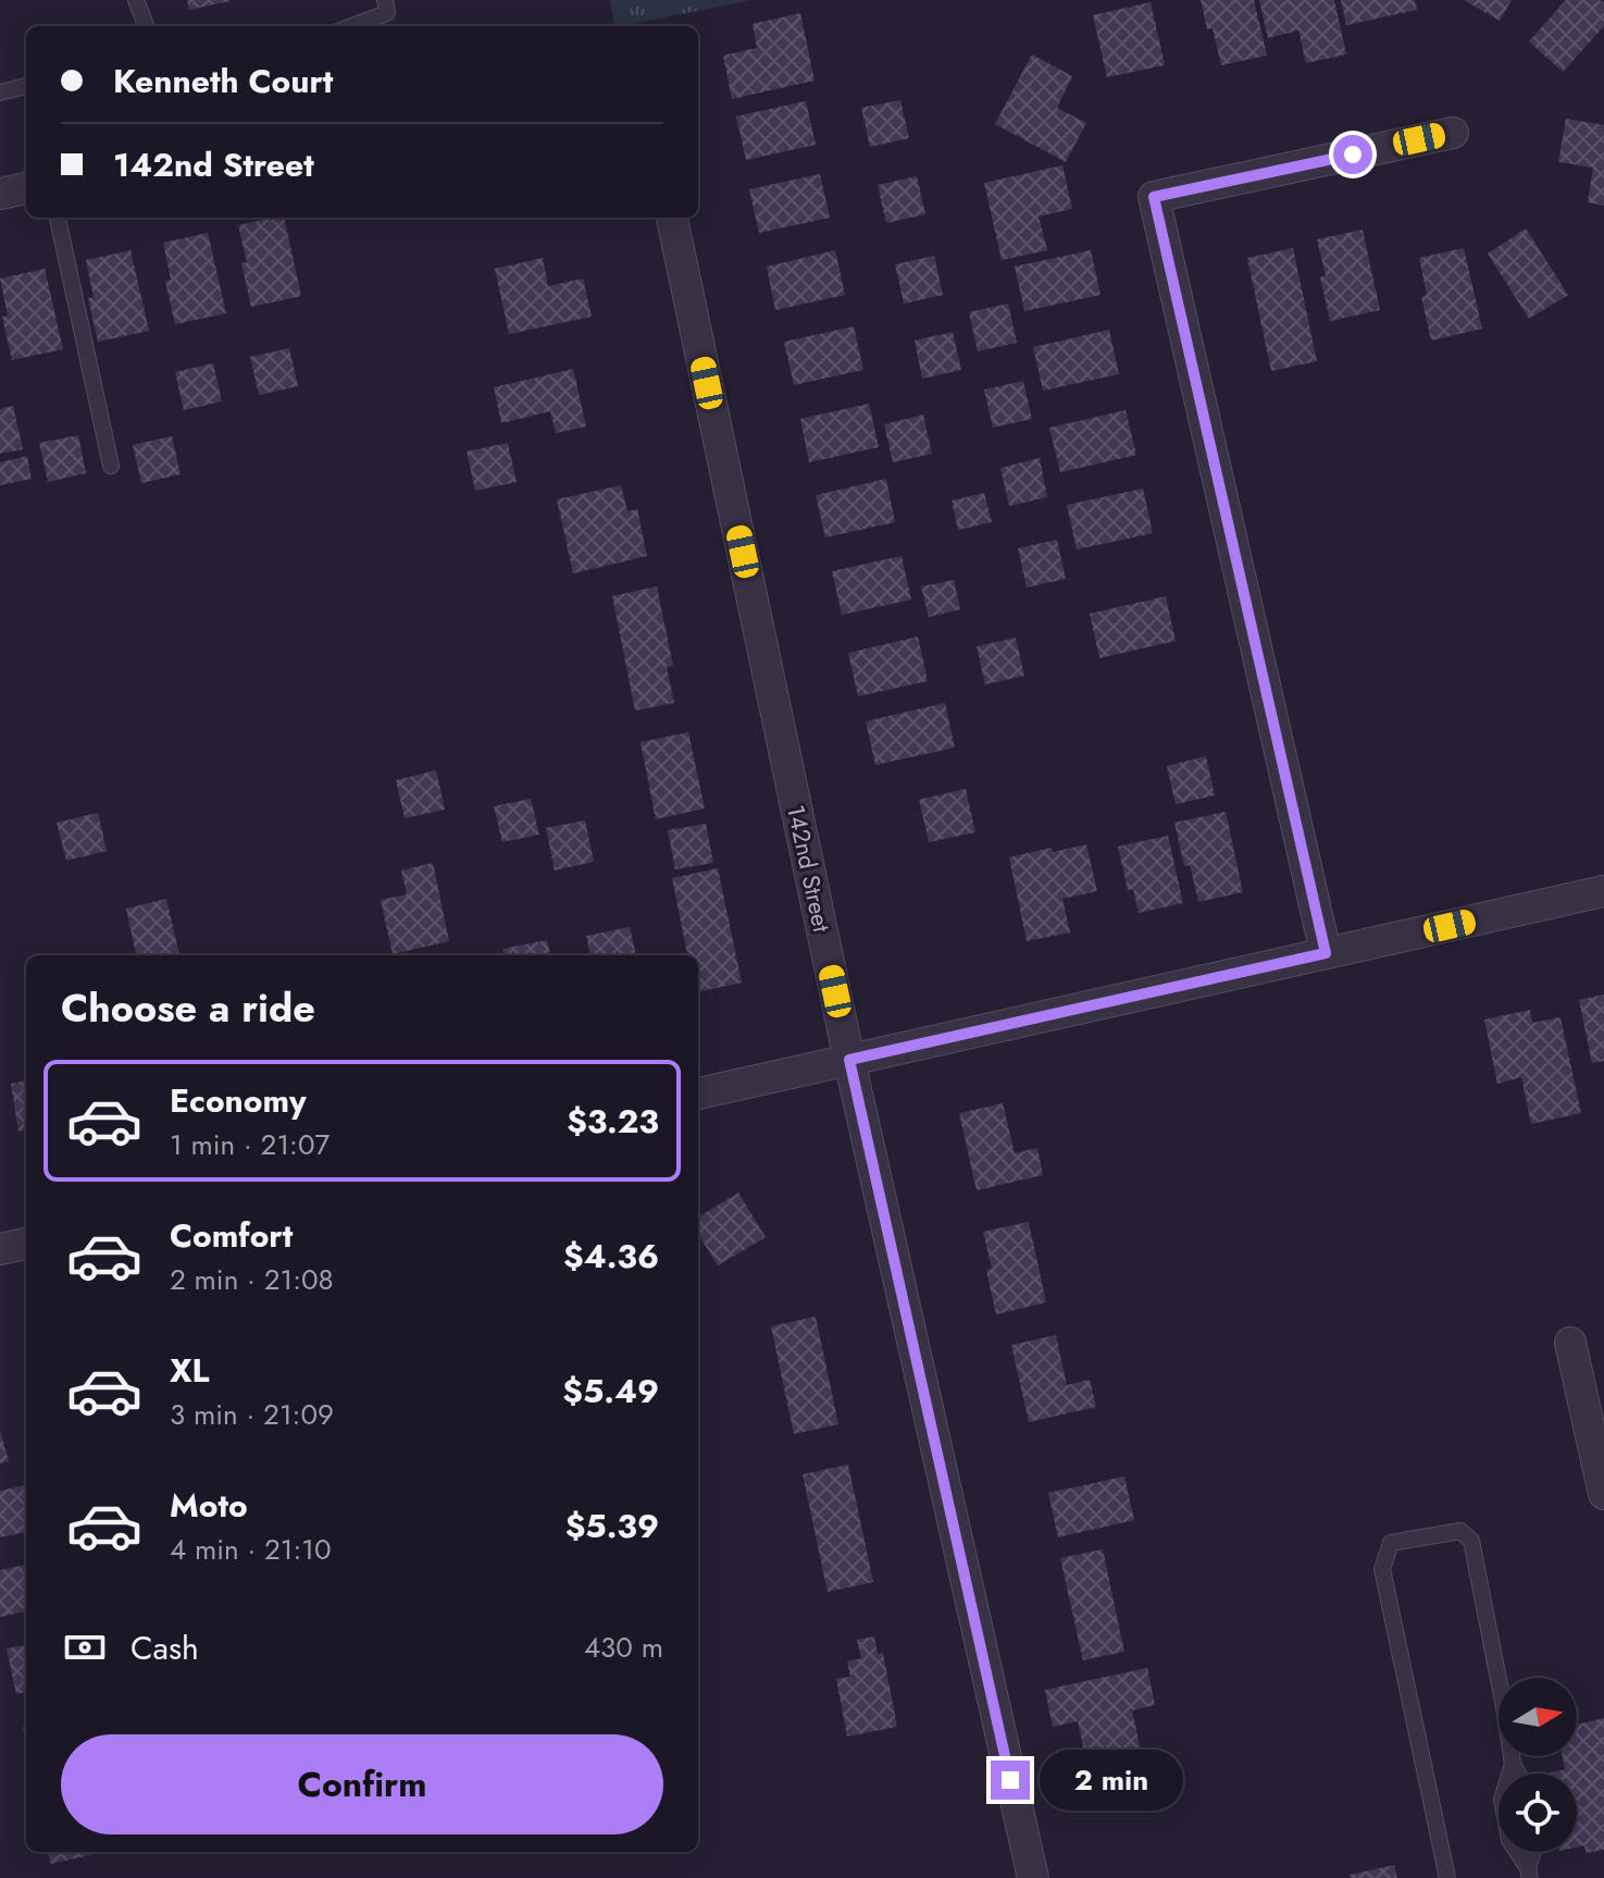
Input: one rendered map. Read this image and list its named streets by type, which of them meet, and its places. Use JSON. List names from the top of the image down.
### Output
{
  "streets": {
    "street": ["142nd Street"]
  },
  "north": "right",
  "page": {
    "banner": ["Kenneth Court", "142nd Street"],
    "heading": "Choose a ride",
    "list": [
      {
        "name": "Economy",
        "note": "1 min · 21:07",
        "value": "$3.23"
      },
      {
        "name": "Comfort",
        "note": "2 min · 21:08",
        "value": "$4.36"
      },
      {
        "name": "XL",
        "note": "3 min · 21:09",
        "value": "$5.49"
      },
      {
        "name": "Moto",
        "note": "4 min · 21:10",
        "value": "$5.39"
      }
    ],
    "pay": ["Cash", "430 m"],
    "buttons": "Confirm",
    "bubble": "2 min"
  }
}
